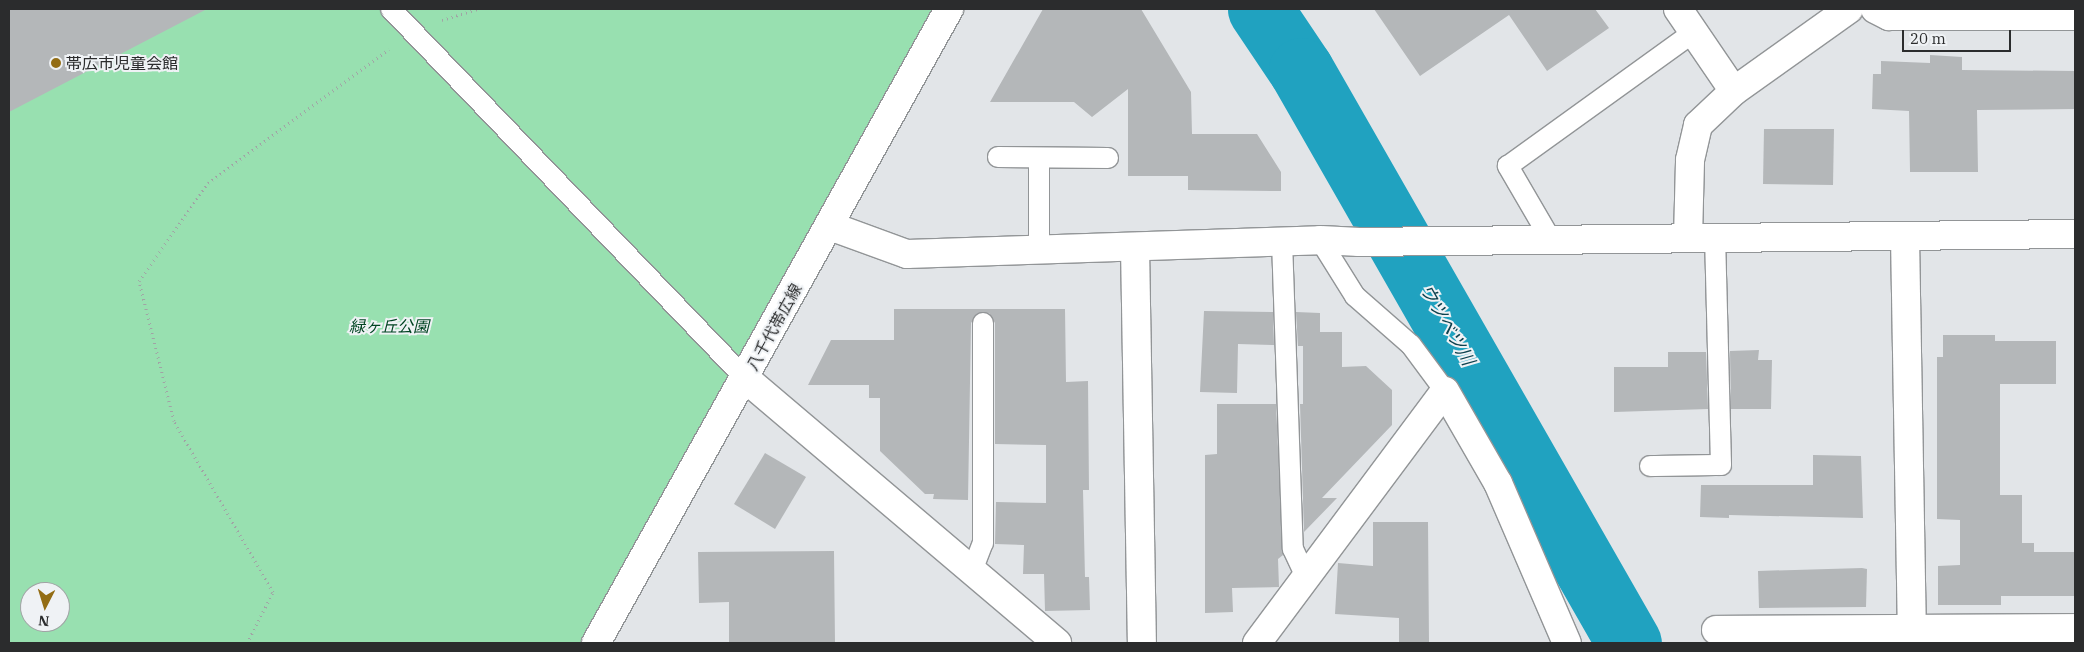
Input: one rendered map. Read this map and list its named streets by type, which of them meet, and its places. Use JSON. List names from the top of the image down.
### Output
{
  "streets": {
    "street": ["八千代帯広線"]
  },
  "water": ["ウツベツ川"],
  "parks": ["緑ヶ丘公園"],
  "places": ["帯広市児童会館"],
  "scale_bar": "20 m",
  "north": "bottom"
}
